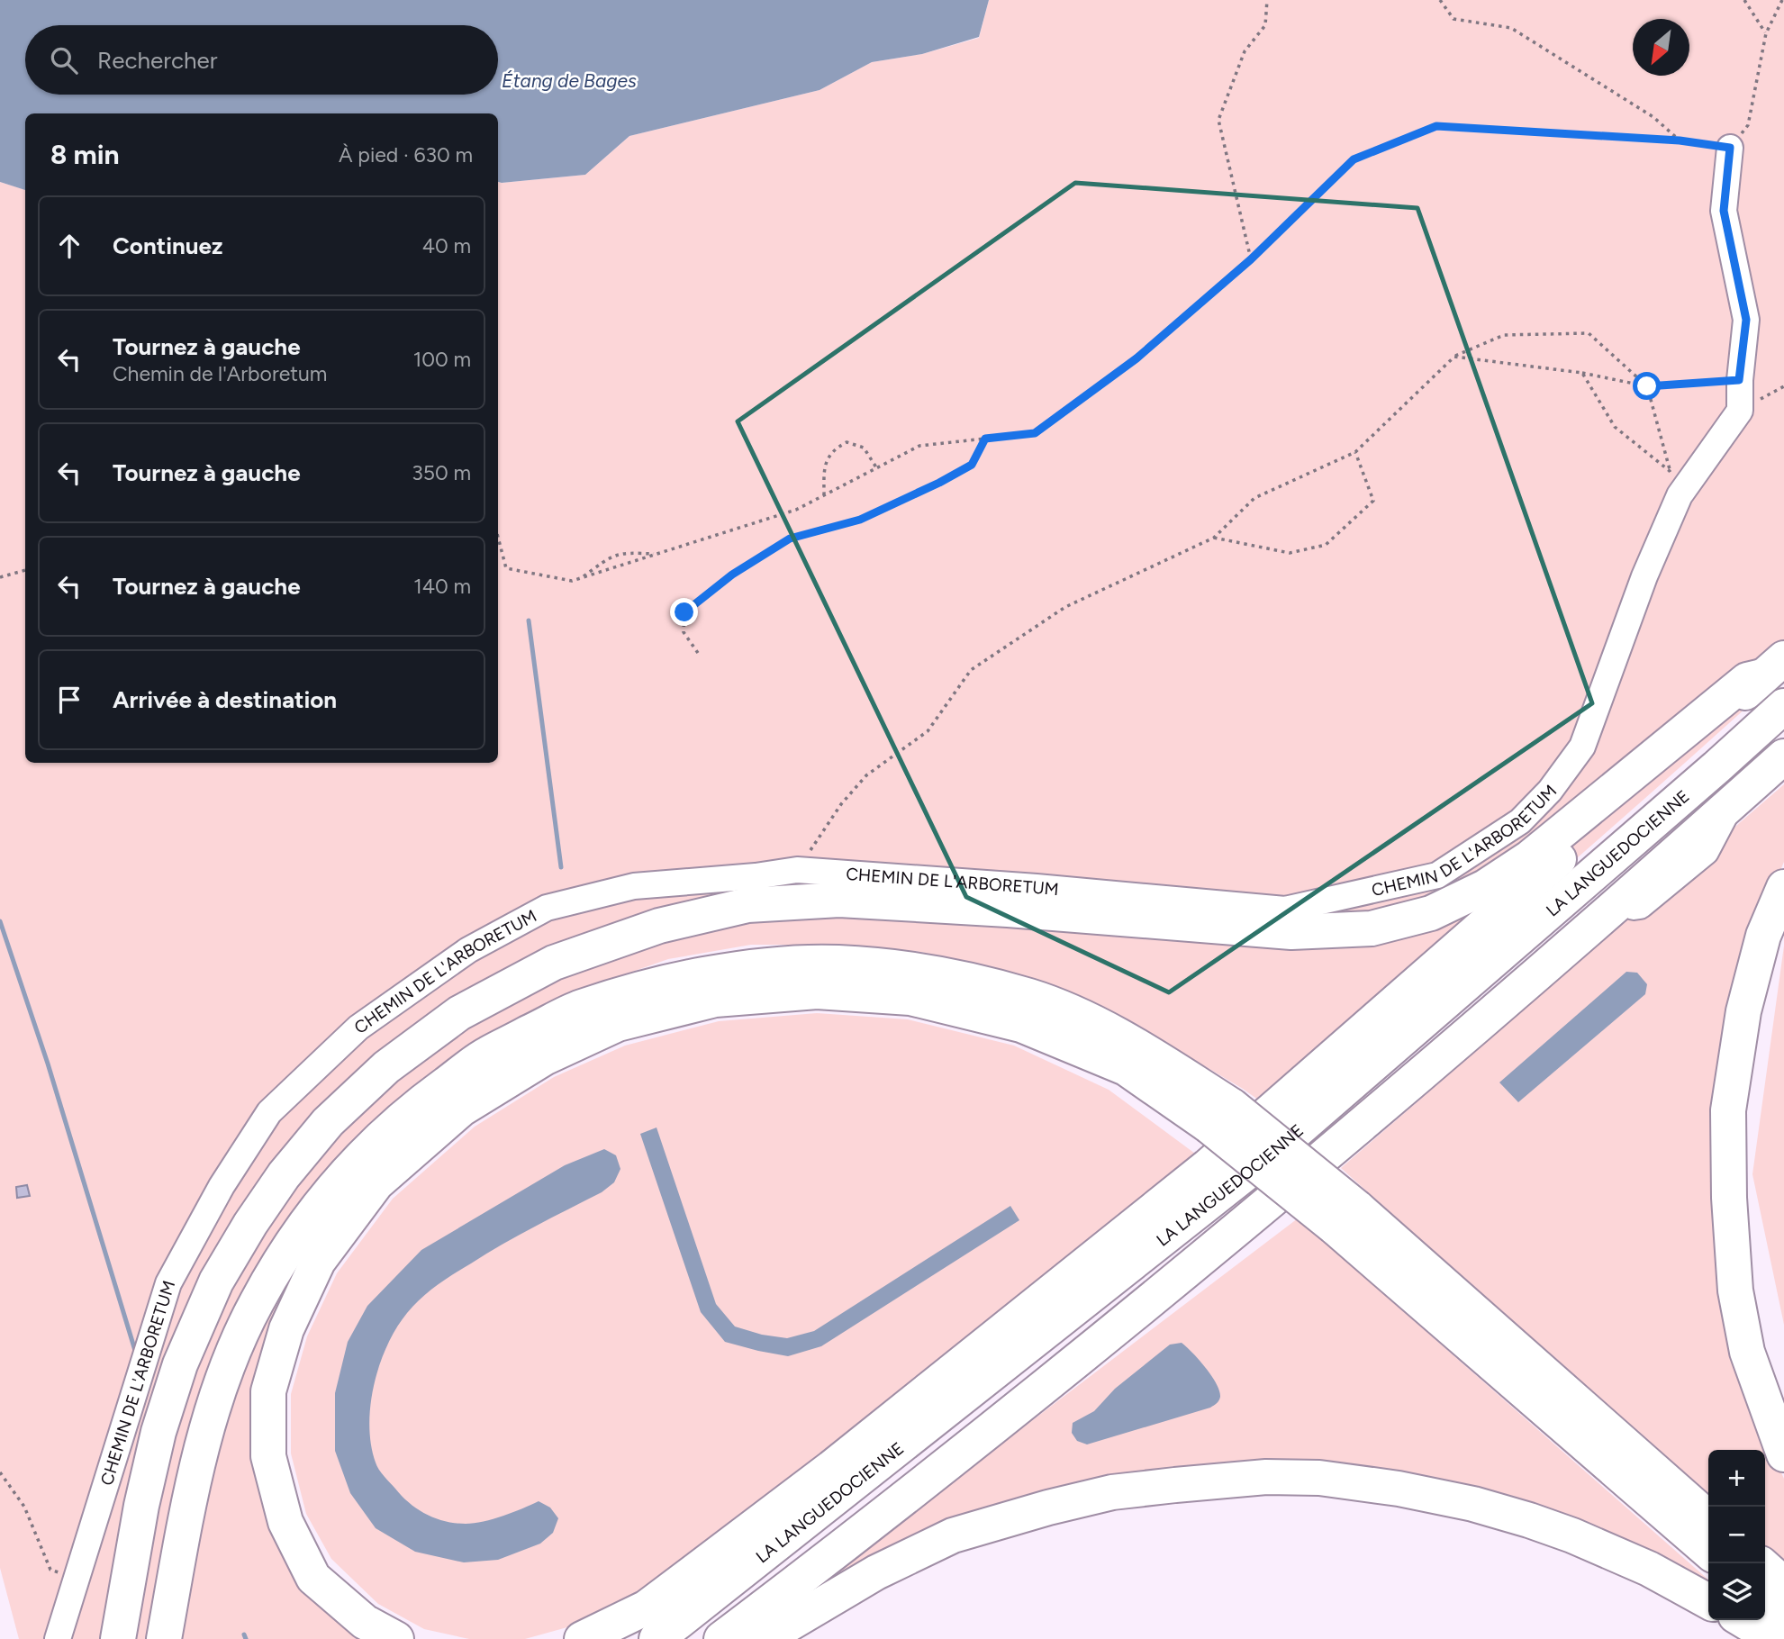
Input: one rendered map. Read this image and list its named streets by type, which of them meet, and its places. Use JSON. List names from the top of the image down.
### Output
{
  "streets": {
    "highway": ["LA LANGUEDOCIENNE"],
    "street": ["CHEMIN DE L'ARBORETUM"]
  },
  "water": ["Étang de Bages"],
  "north": "bottom left",
  "page": {
    "search": "Rechercher",
    "heading": ["8 min", "À pied · 630 m"],
    "list": [
      ["Continuez", "40 m"],
      ["Tournez à gauche", "Chemin de l'Arboretum", "100 m"],
      ["Tournez à gauche", "350 m"],
      ["Tournez à gauche", "140 m"],
      "Arrivée à destination"
    ],
    "map_buttons": ["+", "−"]
  }
}
